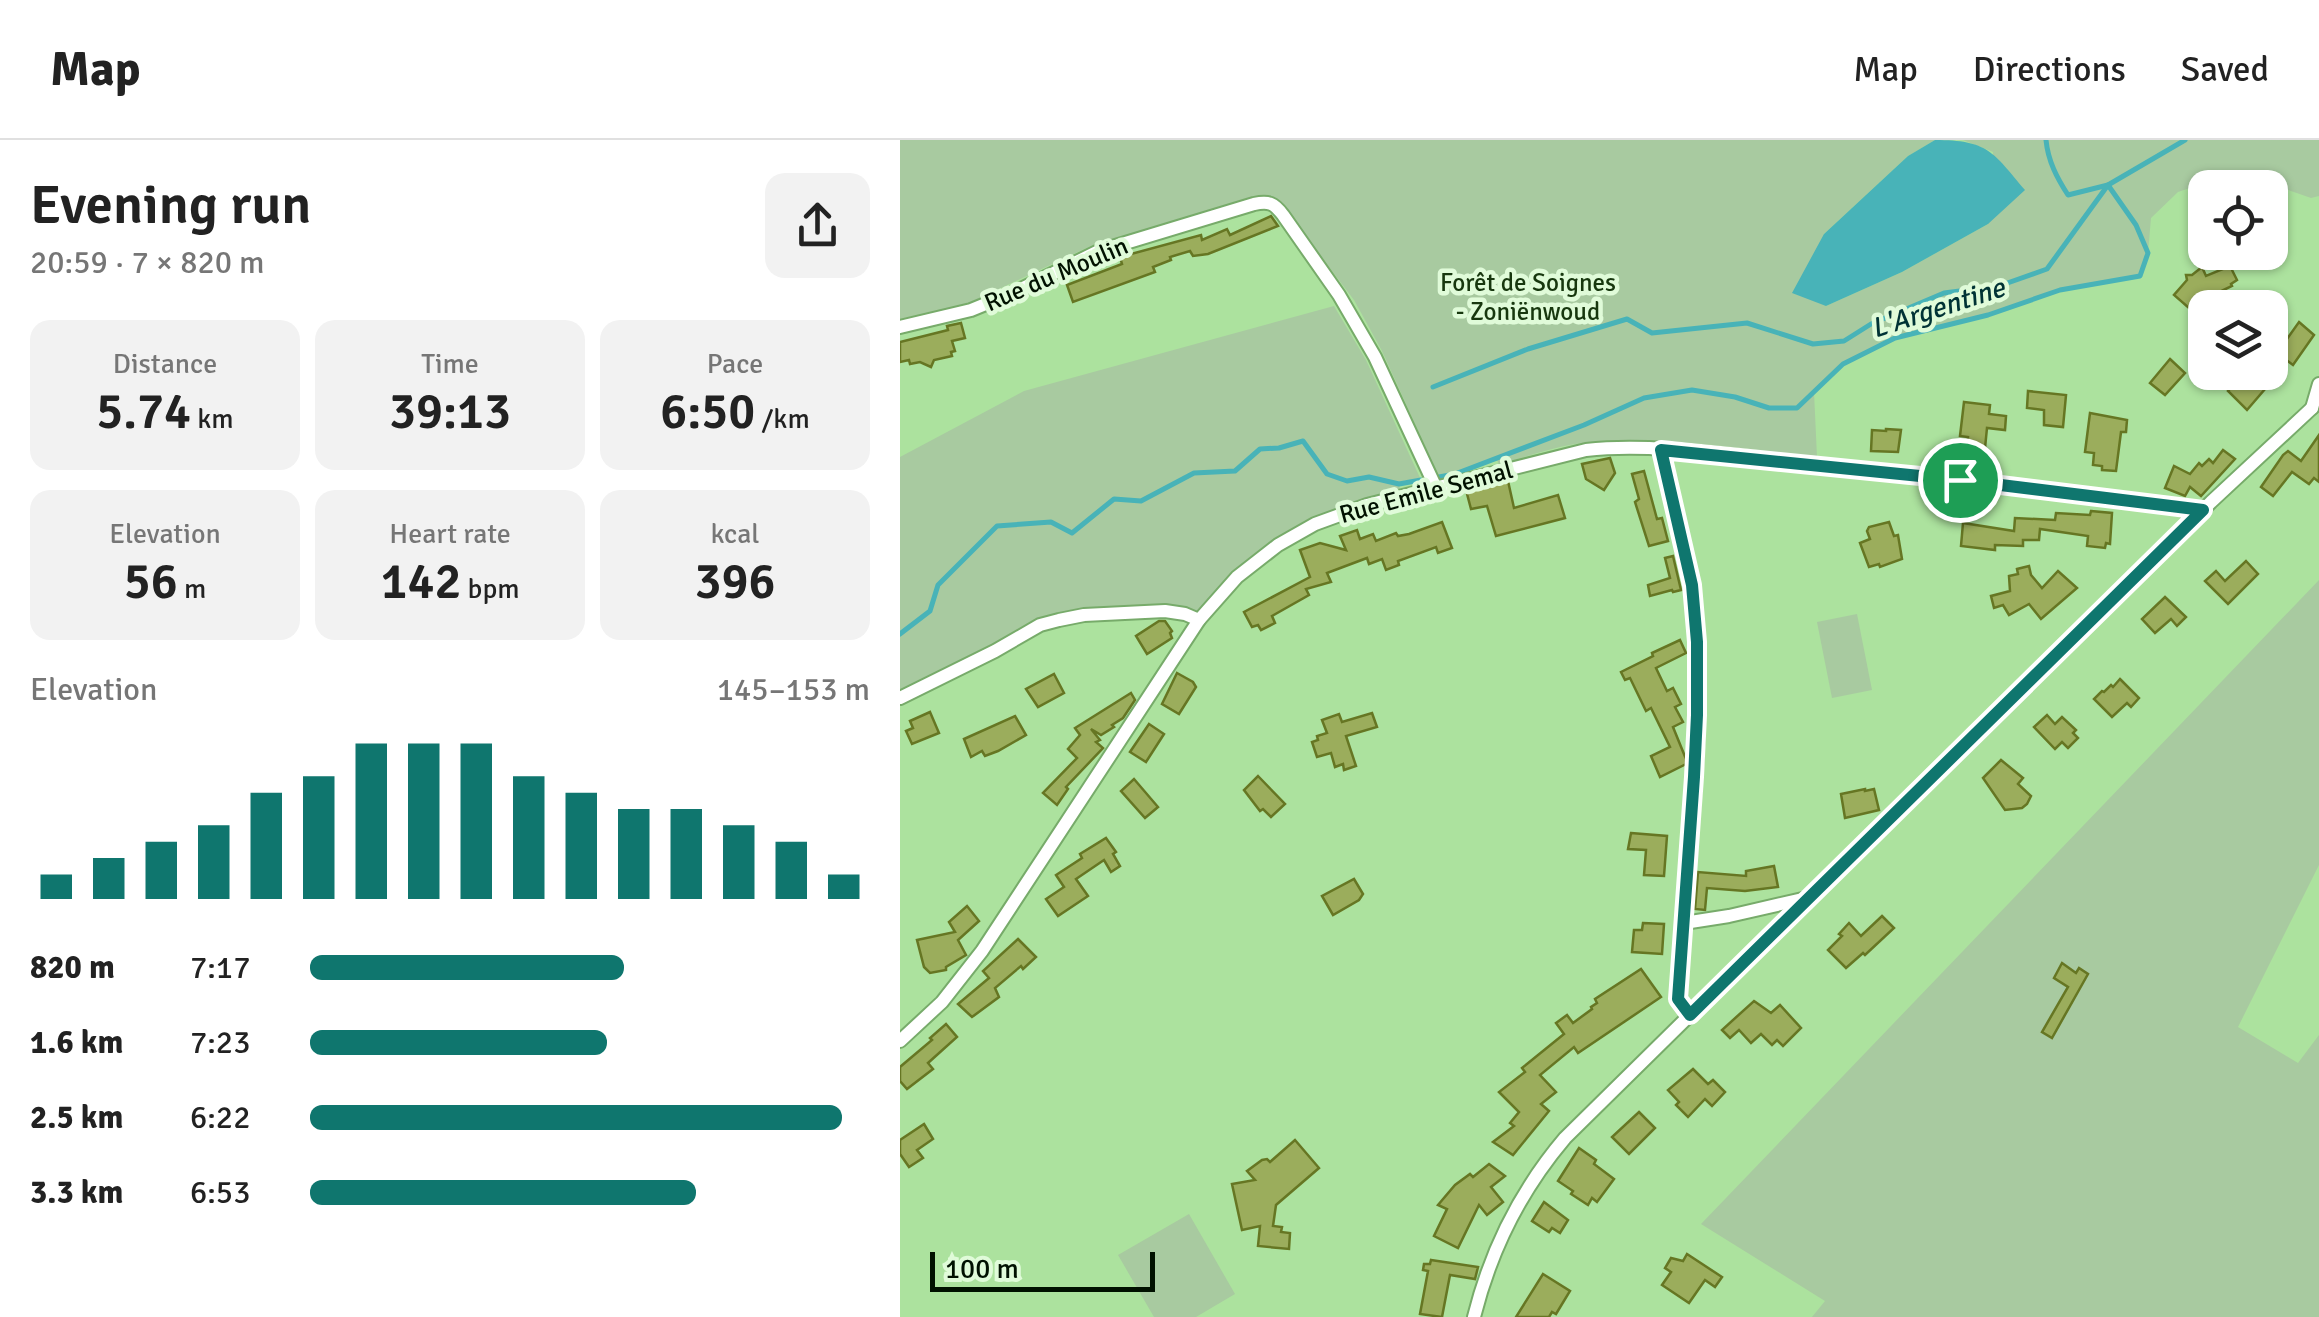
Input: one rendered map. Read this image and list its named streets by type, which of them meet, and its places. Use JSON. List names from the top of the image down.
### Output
{
  "streets": {
    "street": ["Rue du Moulin", "Rue Emile Semal"]
  },
  "crossings": [
    ["Rue du Moulin", "Rue Emile Semal"]
  ],
  "water": ["L'Argentine"],
  "parks": ["Forêt de Soignes - Zoniënwoud"],
  "scale_bar": "100 m",
  "page": {
    "header": "Map",
    "nav": ["Map", "Directions", "Saved"],
    "heading": ["Evening run", "20:59 · 7 × 820 m"],
    "stats": [
      ["Distance", "5.74 km"],
      ["Time", "39:13"],
      ["Pace", "6:50 /km"],
      ["Elevation", "56 m"],
      ["Heart rate", "142 bpm"],
      ["kcal", "396"]
    ],
    "chart": ["Elevation", "145–153 m"],
    "list": [
      {
        "name": "820 m",
        "note": "7:17"
      },
      {
        "name": "1.6 km",
        "note": "7:23"
      },
      {
        "name": "2.5 km",
        "note": "6:22"
      },
      {
        "name": "3.3 km",
        "note": "6:53"
      }
    ],
    "scale": "100 m"
  }
}
